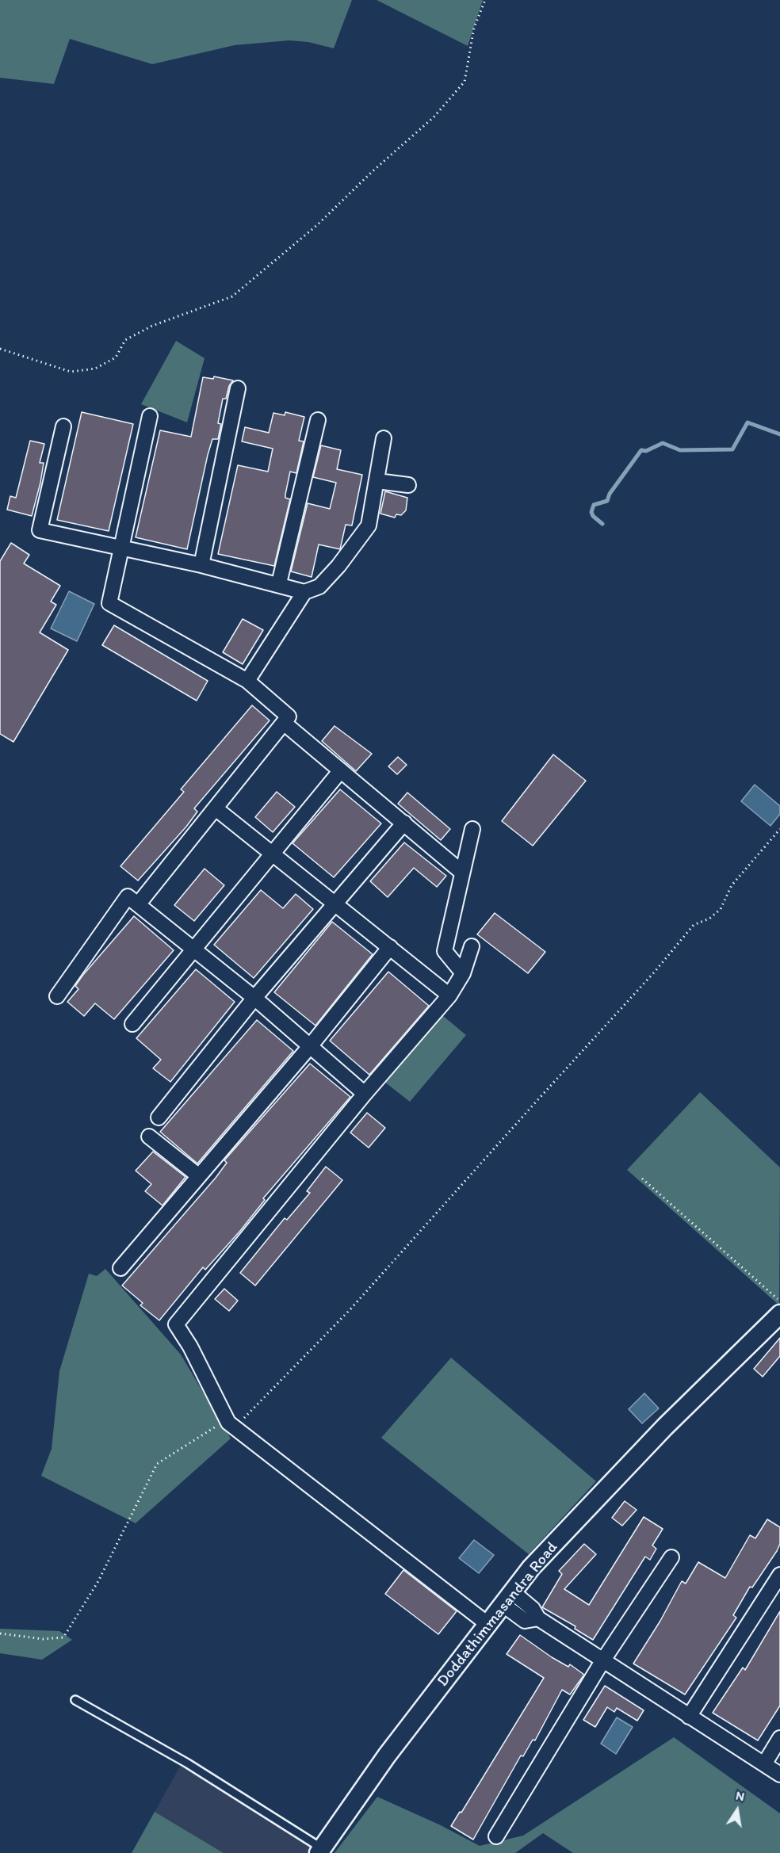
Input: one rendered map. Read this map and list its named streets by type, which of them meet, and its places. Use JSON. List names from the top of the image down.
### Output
{
  "streets": {
    "street": ["Doddathimmasandra Road"]
  },
  "north": "top"
}
